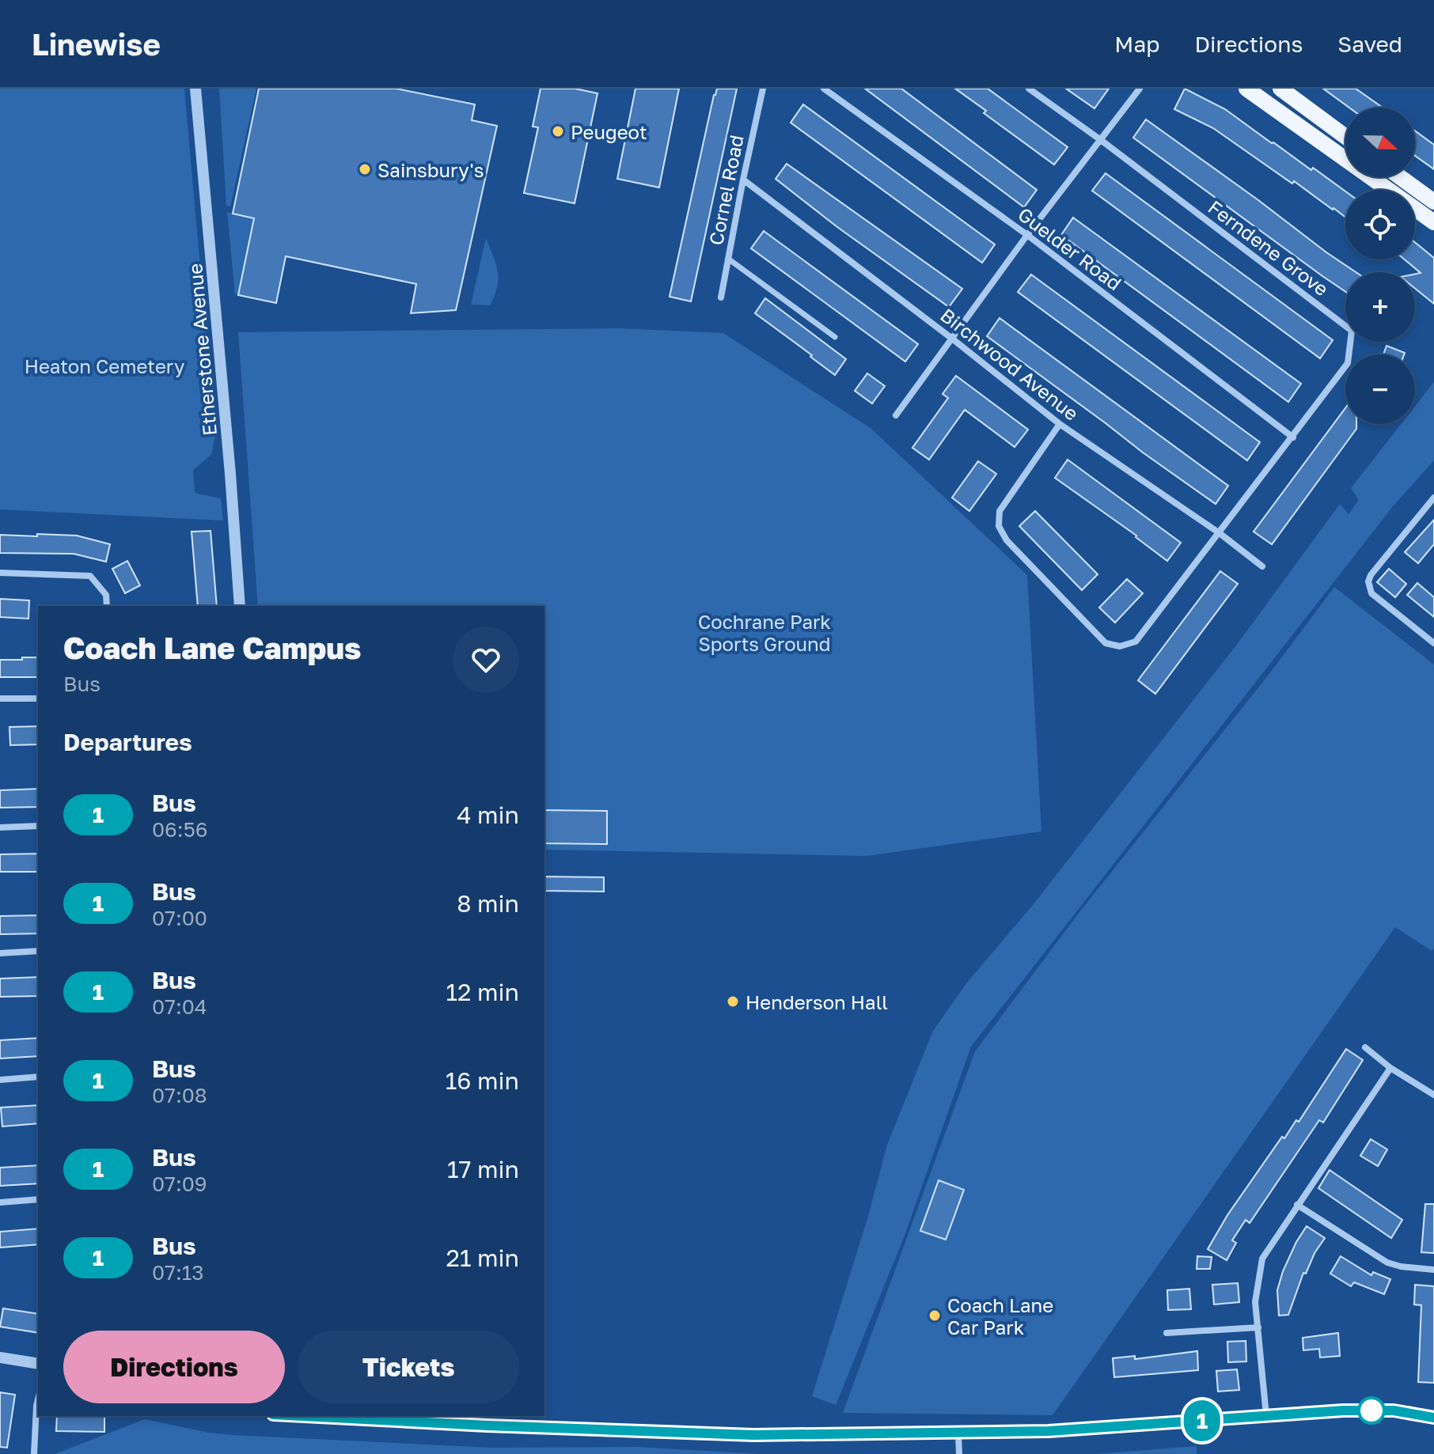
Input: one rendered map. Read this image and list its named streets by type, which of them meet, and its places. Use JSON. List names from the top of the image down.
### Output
{
  "streets": {
    "street": [
      "Cornel Road",
      "Ferndene Grove",
      "Guelder Road",
      "Etherstone Avenue",
      "Birchwood Avenue"
    ]
  },
  "crossings": [
    ["Cornel Road", "Birchwood Avenue"],
    ["Ferndene Grove", "Guelder Road"],
    ["Ferndene Grove", "Birchwood Avenue"]
  ],
  "parks": ["Heaton Cemetery", "Cochrane Park Sports Ground"],
  "places": [
    "Peugeot",
    "Sainsbury's",
    "Henderson Hall",
    "Coach Lane Car Park"
  ],
  "lines": ["bus line 1"],
  "north": "right",
  "page": {
    "header": "Linewise",
    "nav": ["Map", "Directions", "Saved"],
    "on_map": "1",
    "map_buttons": ["+", "−"],
    "heading": [
      ["Coach Lane Campus", "Bus"],
      "Departures"
    ],
    "list": [
      {
        "mark": "1",
        "name": "Bus",
        "note": "06:56",
        "value": "4 min"
      },
      {
        "mark": "1",
        "name": "Bus",
        "note": "07:00",
        "value": "8 min"
      },
      {
        "mark": "1",
        "name": "Bus",
        "note": "07:04",
        "value": "12 min"
      },
      {
        "mark": "1",
        "name": "Bus",
        "note": "07:08",
        "value": "16 min"
      },
      {
        "mark": "1",
        "name": "Bus",
        "note": "07:09",
        "value": "17 min"
      },
      {
        "mark": "1",
        "name": "Bus",
        "note": "07:13",
        "value": "21 min"
      }
    ],
    "buttons": ["Directions", "Tickets"]
  }
}
